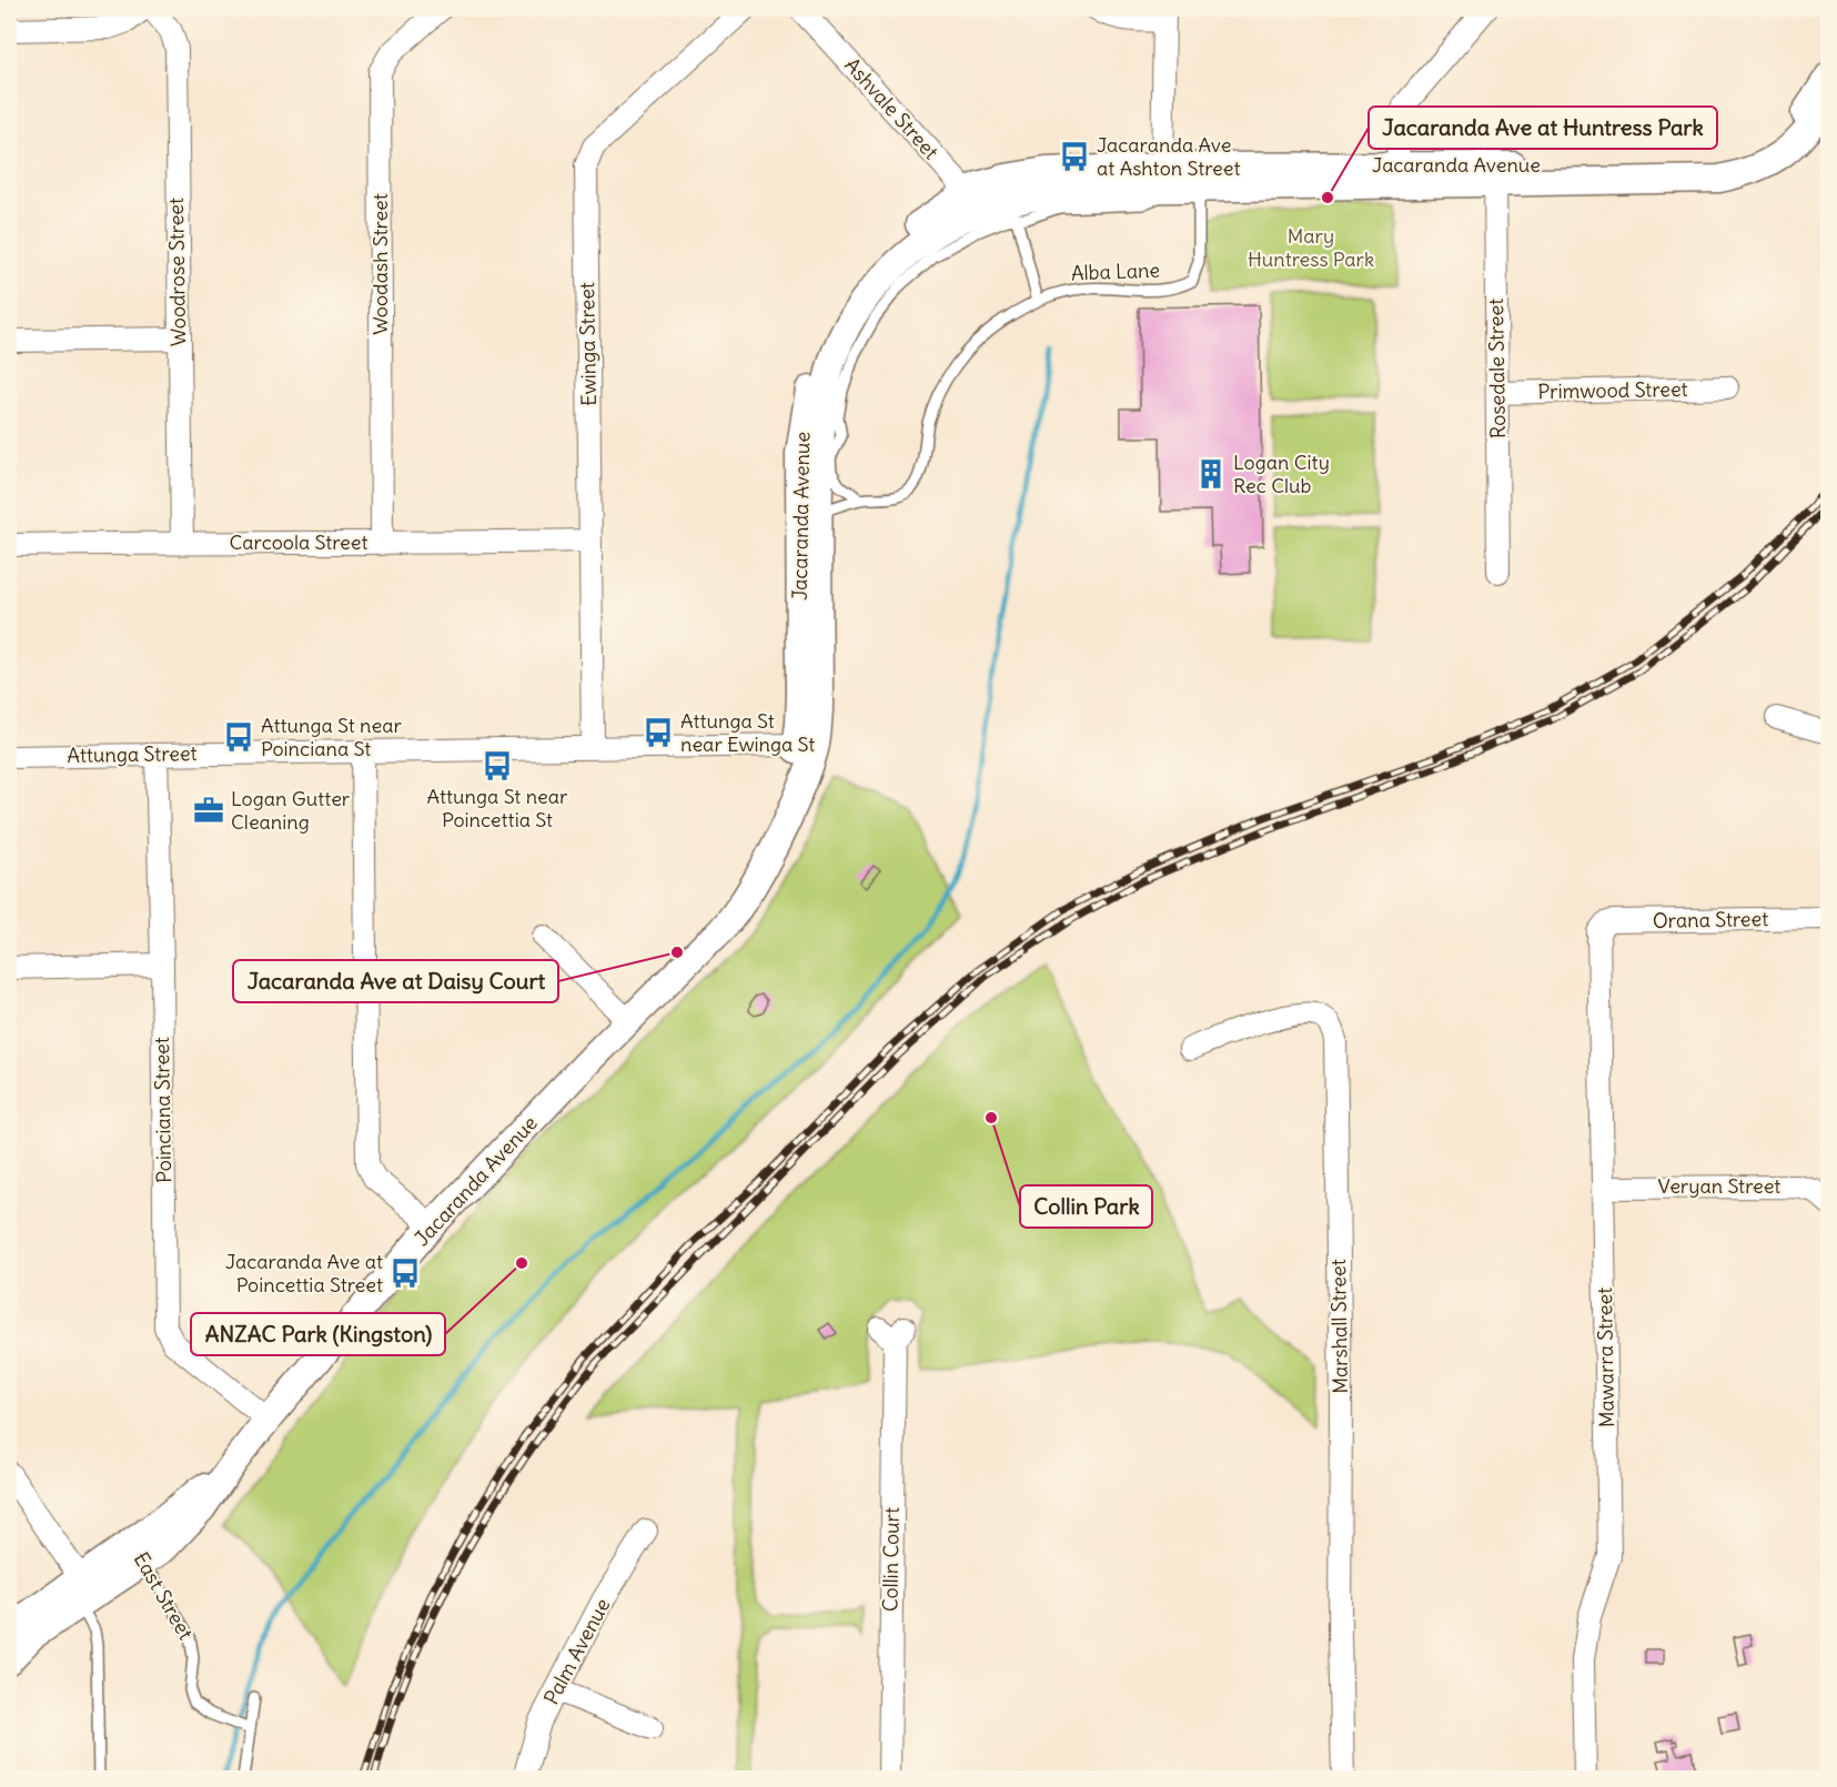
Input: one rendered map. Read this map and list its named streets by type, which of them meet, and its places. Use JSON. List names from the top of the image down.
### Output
{
  "streets": {
    "street": [
      "Ashvale Street",
      "Jacaranda Avenue",
      "Woodash Street",
      "Woodrose Street",
      "Ewinga Street",
      "Rosedale Street",
      "Primwood Street",
      "Carcoola Street",
      "Attunga Street",
      "Orana Street",
      "Poinciana Street",
      "Veryan Street",
      "Marshall Street",
      "Mawarra Street",
      "Collin Court",
      "Palm Avenue"
    ],
    "lane": ["Alba Lane", "East Street"]
  },
  "crossings": [
    ["Ashvale Street", "Jacaranda Avenue"],
    ["Jacaranda Avenue", "Alba Lane"],
    ["Jacaranda Avenue", "Rosedale Street"],
    ["Jacaranda Avenue", "Attunga Street"],
    ["Jacaranda Avenue", "Poinciana Street"],
    ["Jacaranda Avenue", "East Street"],
    ["Woodash Street", "Carcoola Street"],
    ["Woodrose Street", "Carcoola Street"],
    ["Ewinga Street", "Carcoola Street"],
    ["Ewinga Street", "Attunga Street"],
    ["Rosedale Street", "Primwood Street"],
    ["Attunga Street", "Poinciana Street"],
    ["Orana Street", "Mawarra Street"],
    ["Veryan Street", "Mawarra Street"]
  ],
  "parks": ["Mary Huntress Park"],
  "places": {
    "bus stop": [
      "Jacaranda Ave at Ashton Street",
      "Attunga St near Ewinga St",
      "Attunga St near Poinciana St",
      "Attunga St near Poincettia St",
      "Jacaranda Ave at Poincettia Street"
    ],
    "other": [
      "Jacaranda Ave at Huntress Park",
      "Jacaranda Ave at Daisy Court",
      "Collin Park",
      "ANZAC Park (Kingston)"
    ],
    "building": ["Logan City Rec Club"],
    "office": ["Logan Gutter Cleaning"]
  }
}
